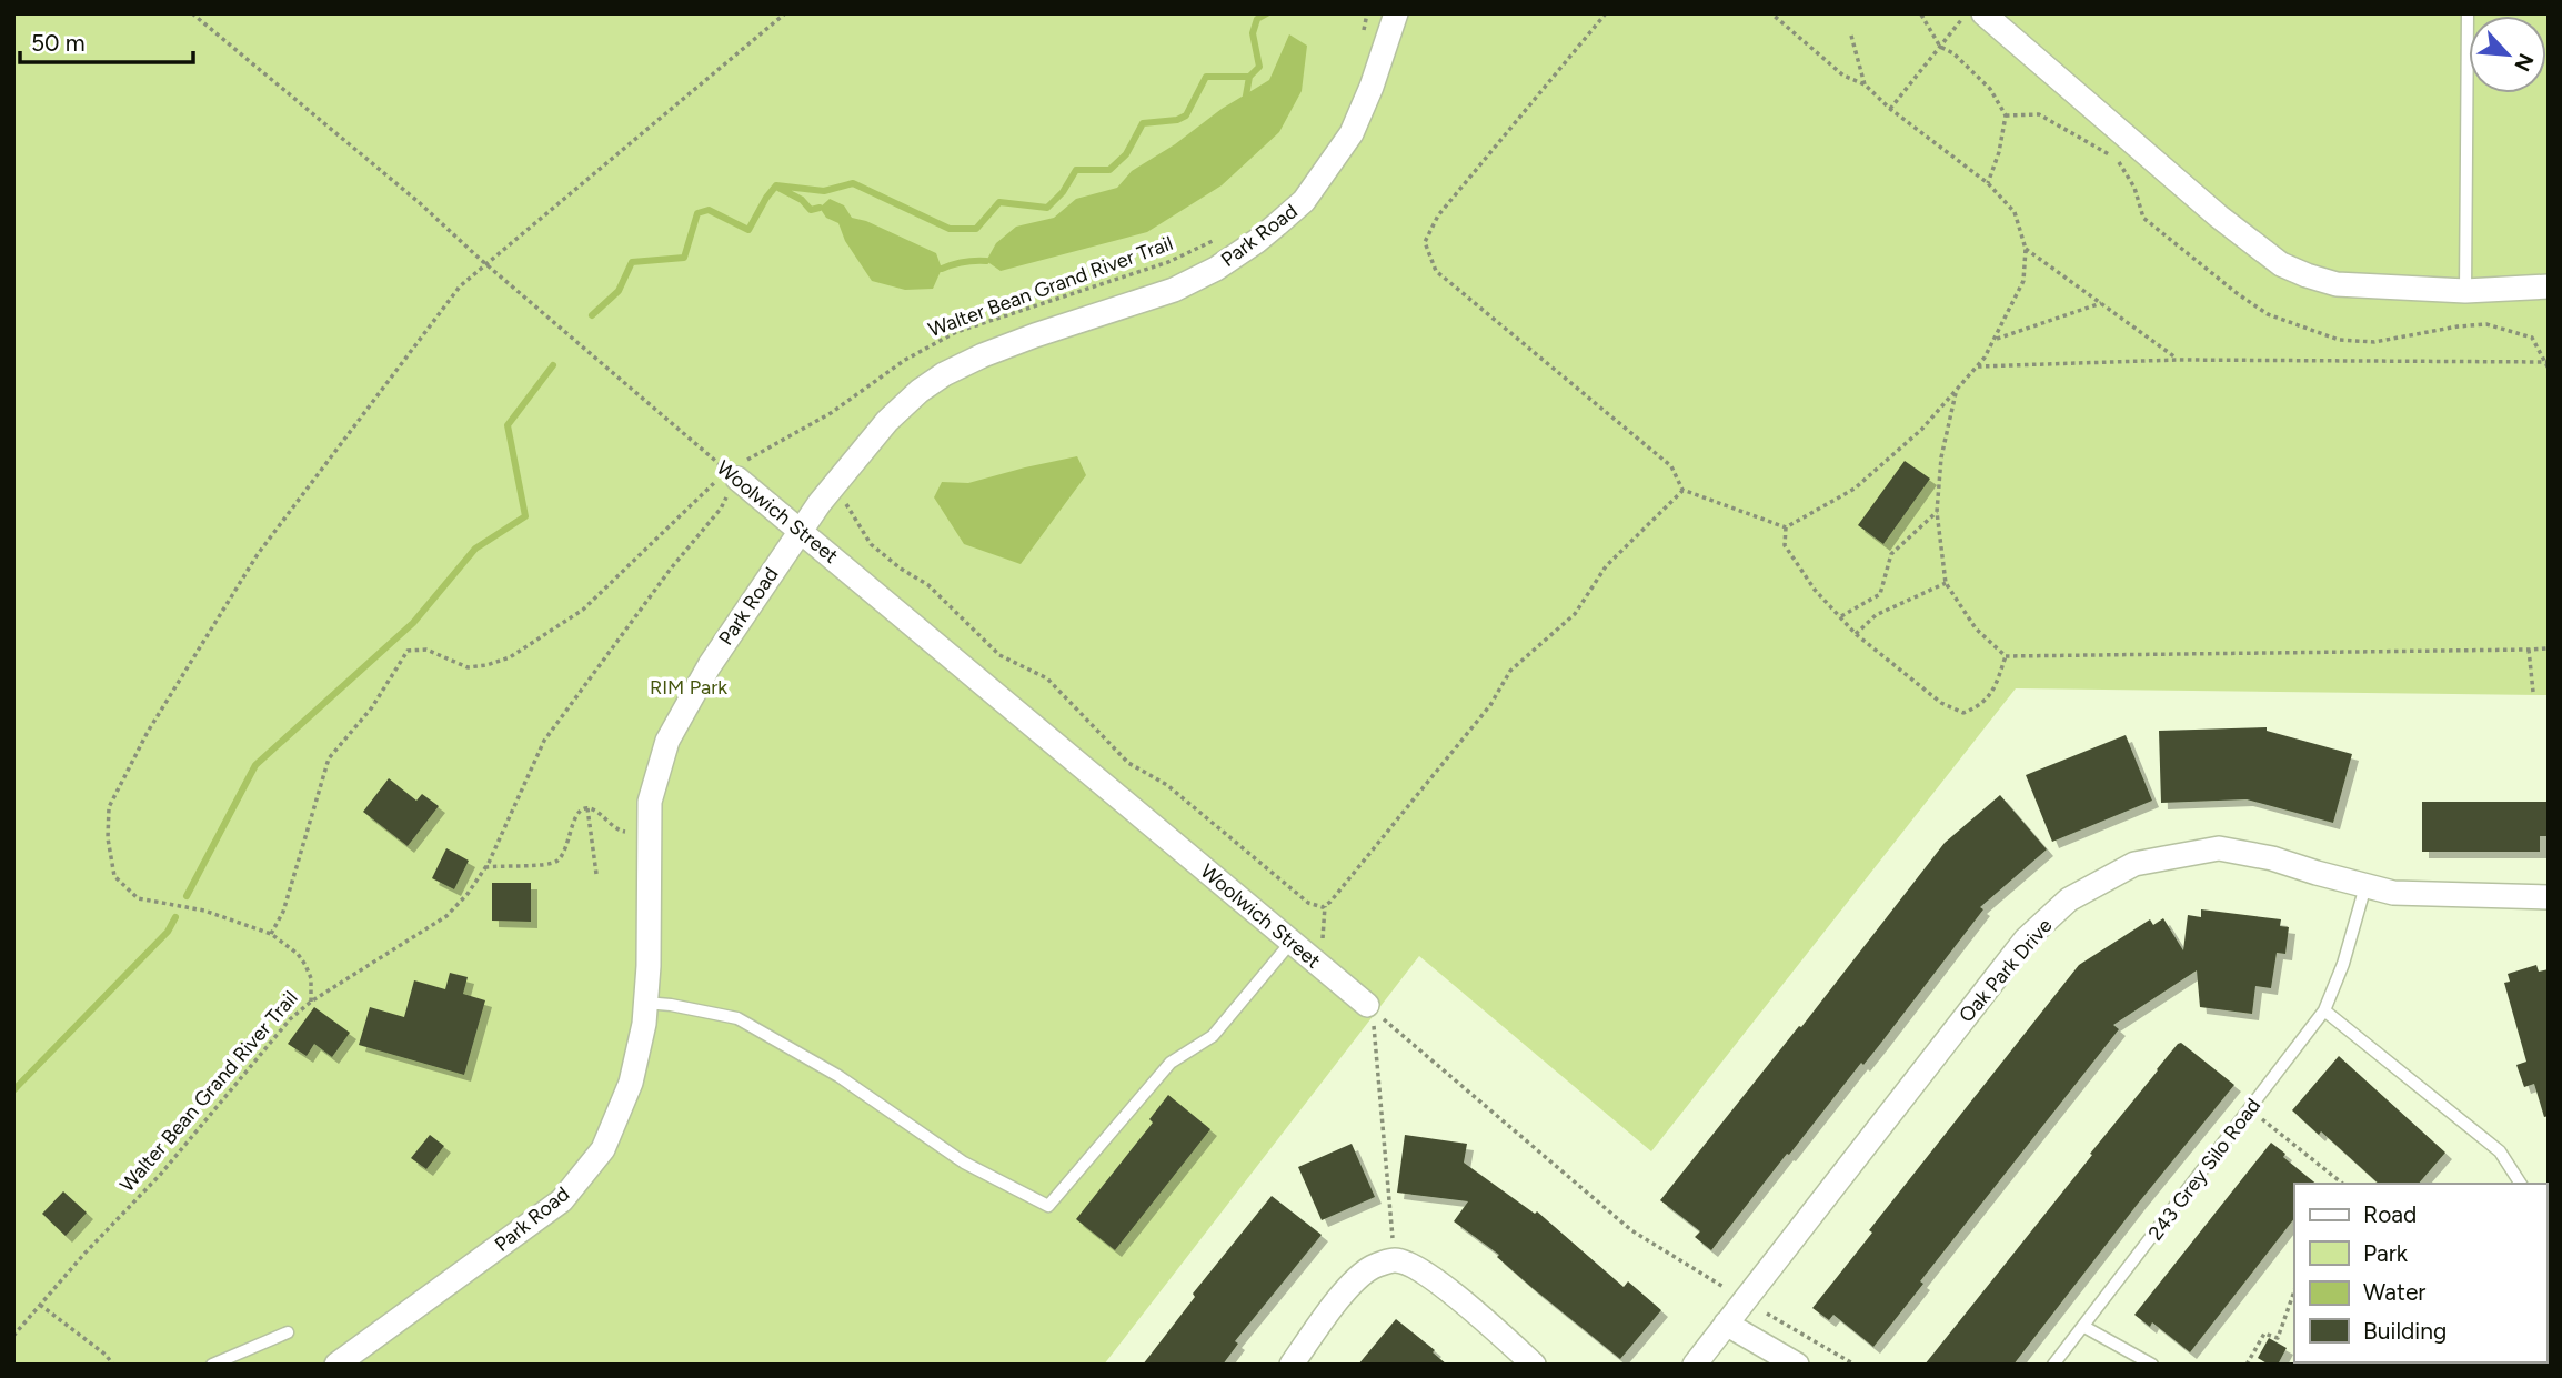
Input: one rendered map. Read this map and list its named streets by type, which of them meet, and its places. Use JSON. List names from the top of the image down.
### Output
{
  "streets": {
    "street": ["Park Road", "Woolwich Street", "Oak Park Drive"],
    "lane": ["243 Grey Silo Road"],
    "path": ["Walter Bean Grand River Trail"]
  },
  "crossings": [
    ["Park Road", "Woolwich Street"],
    ["Walter Bean Grand River Trail", "Woolwich Street"],
    ["Oak Park Drive", "243 Grey Silo Road"]
  ],
  "parks": ["RIM Park"],
  "legend": [
    "Road",
    "Park",
    "Water",
    "Building"
  ],
  "scale_bar": "50 m",
  "north": "bottom right"
}
